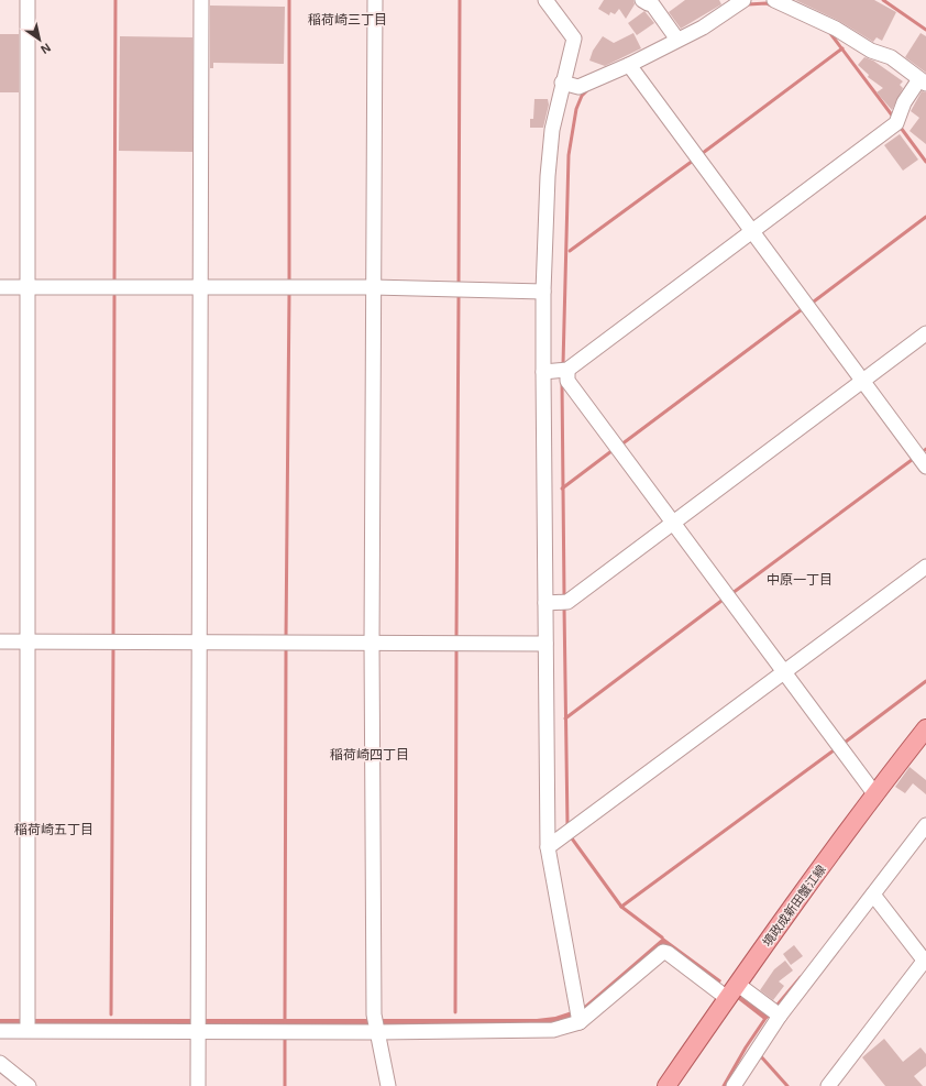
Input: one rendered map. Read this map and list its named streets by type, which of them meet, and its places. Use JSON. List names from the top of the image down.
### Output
{
  "streets": {
    "main road": ["境政成新田蟹江線"]
  },
  "districts": [
    "稲荷崎三丁目",
    "中原一丁目",
    "稲荷崎四丁目",
    "稲荷崎五丁目"
  ],
  "north": "bottom right"
}
